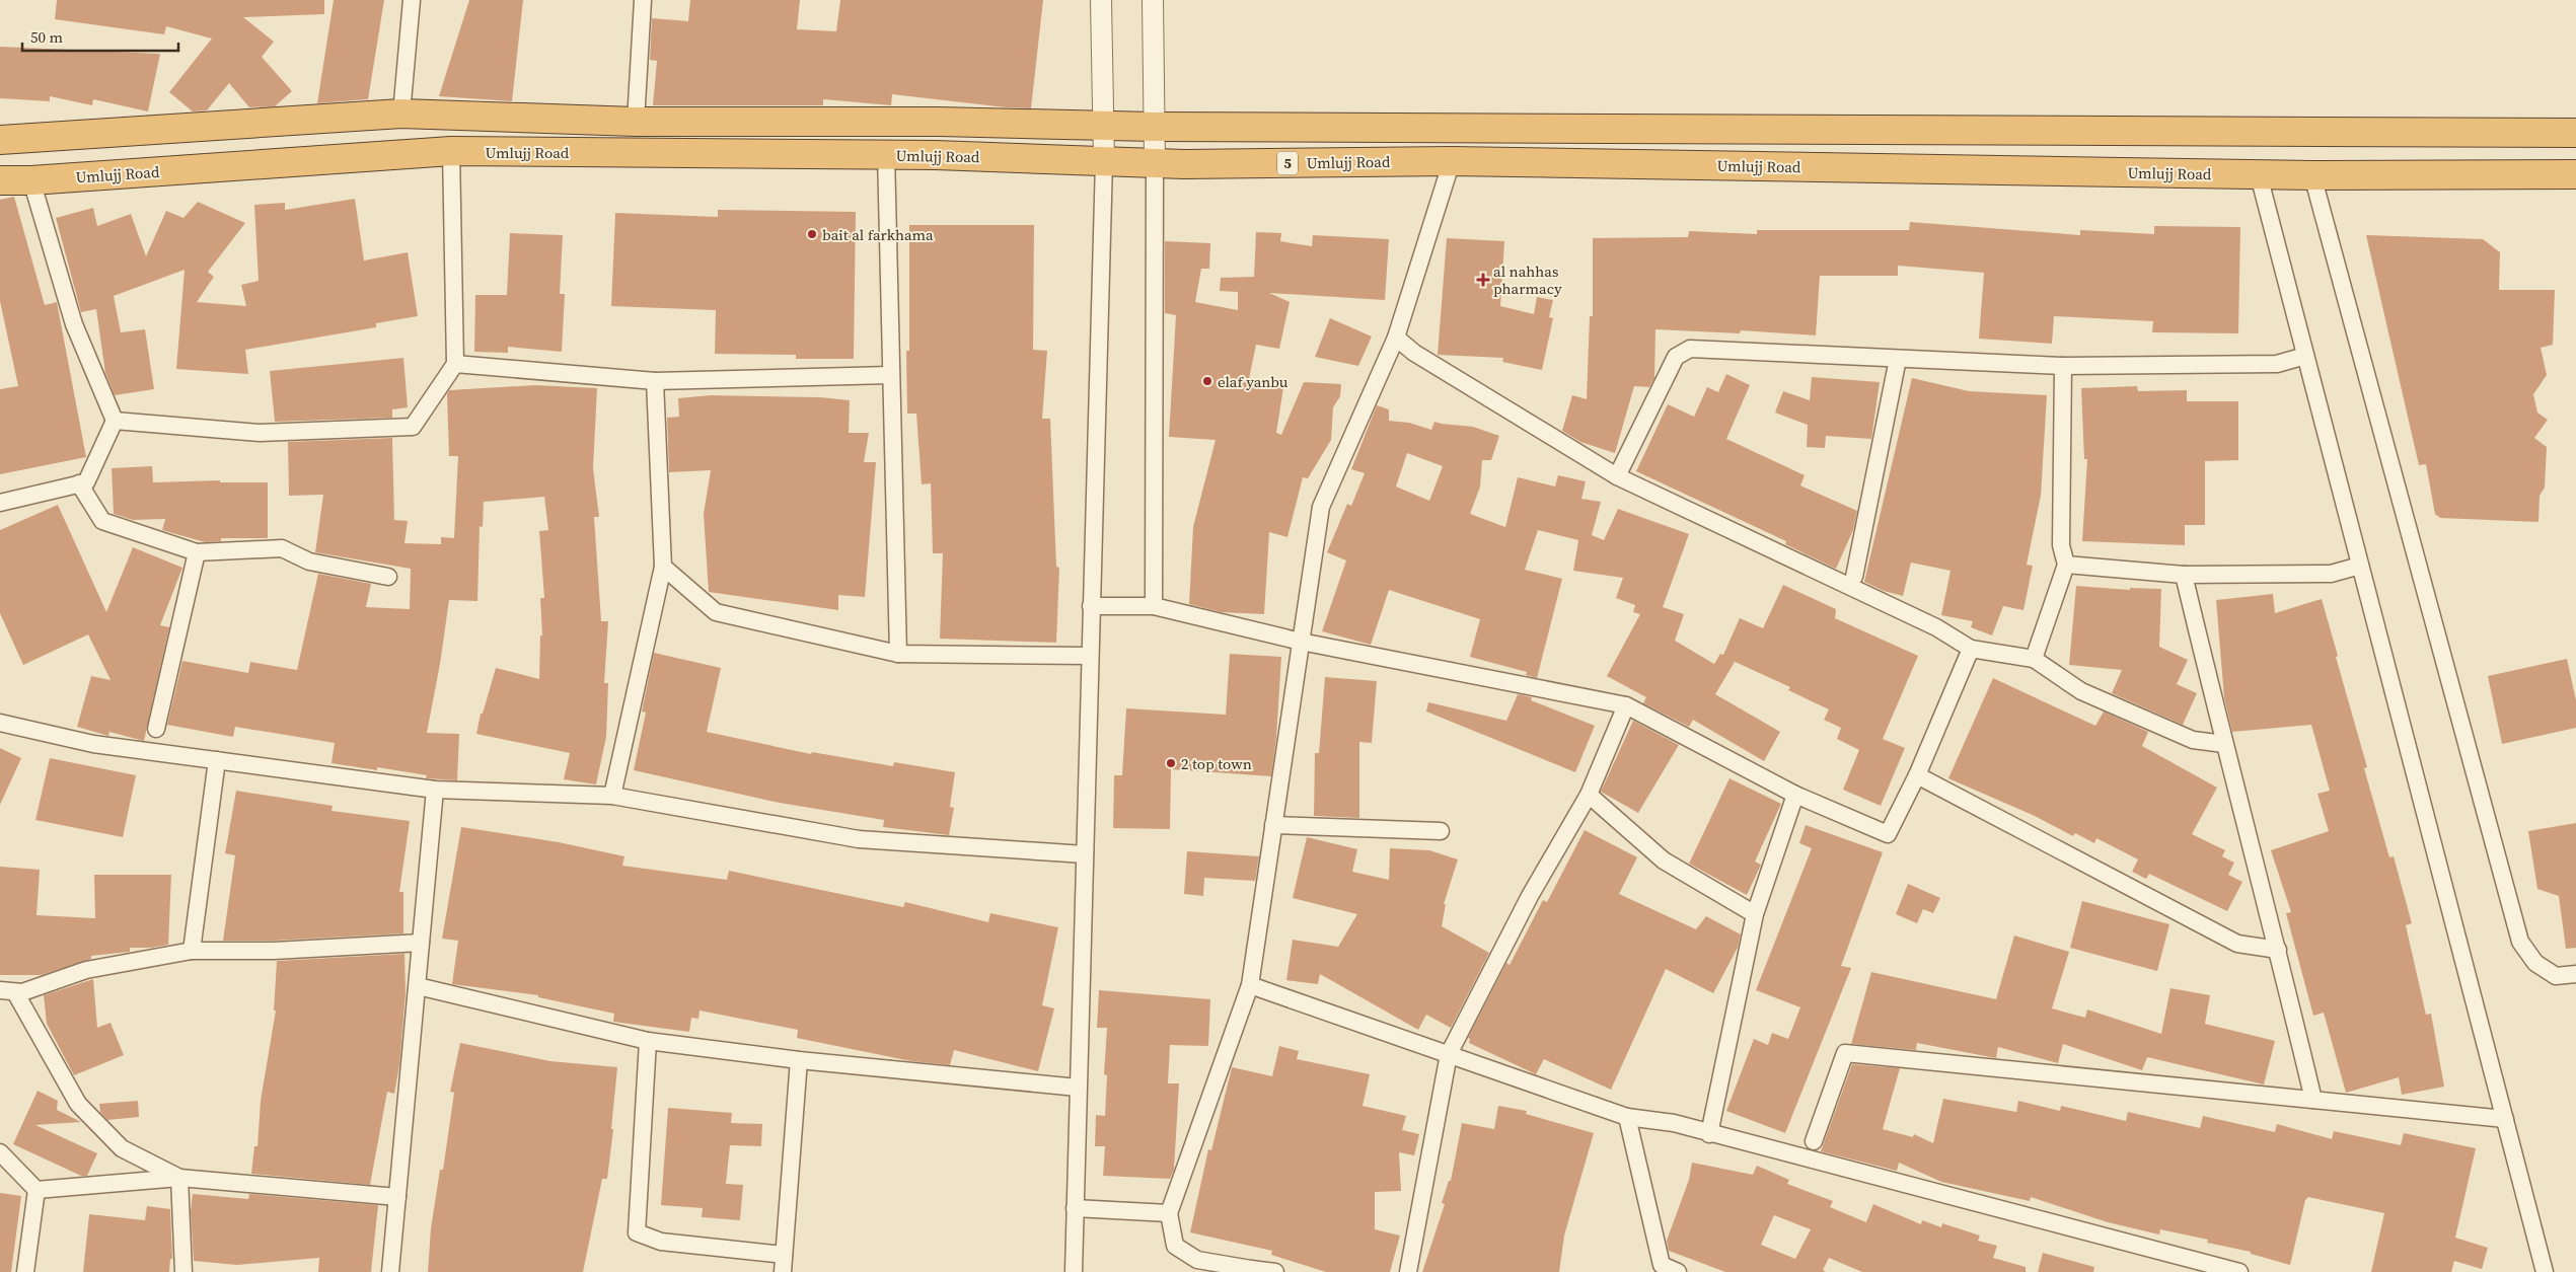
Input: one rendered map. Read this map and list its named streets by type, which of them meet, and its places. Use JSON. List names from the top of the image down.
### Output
{
  "streets": {
    "highway": ["Umlujj Road", "5"]
  },
  "places": {
    "other": ["bait al farkhama", "elaf yanbu", "2 top town"],
    "health": ["al nahhas pharmacy"]
  },
  "scale_bar": "50 m"
}
